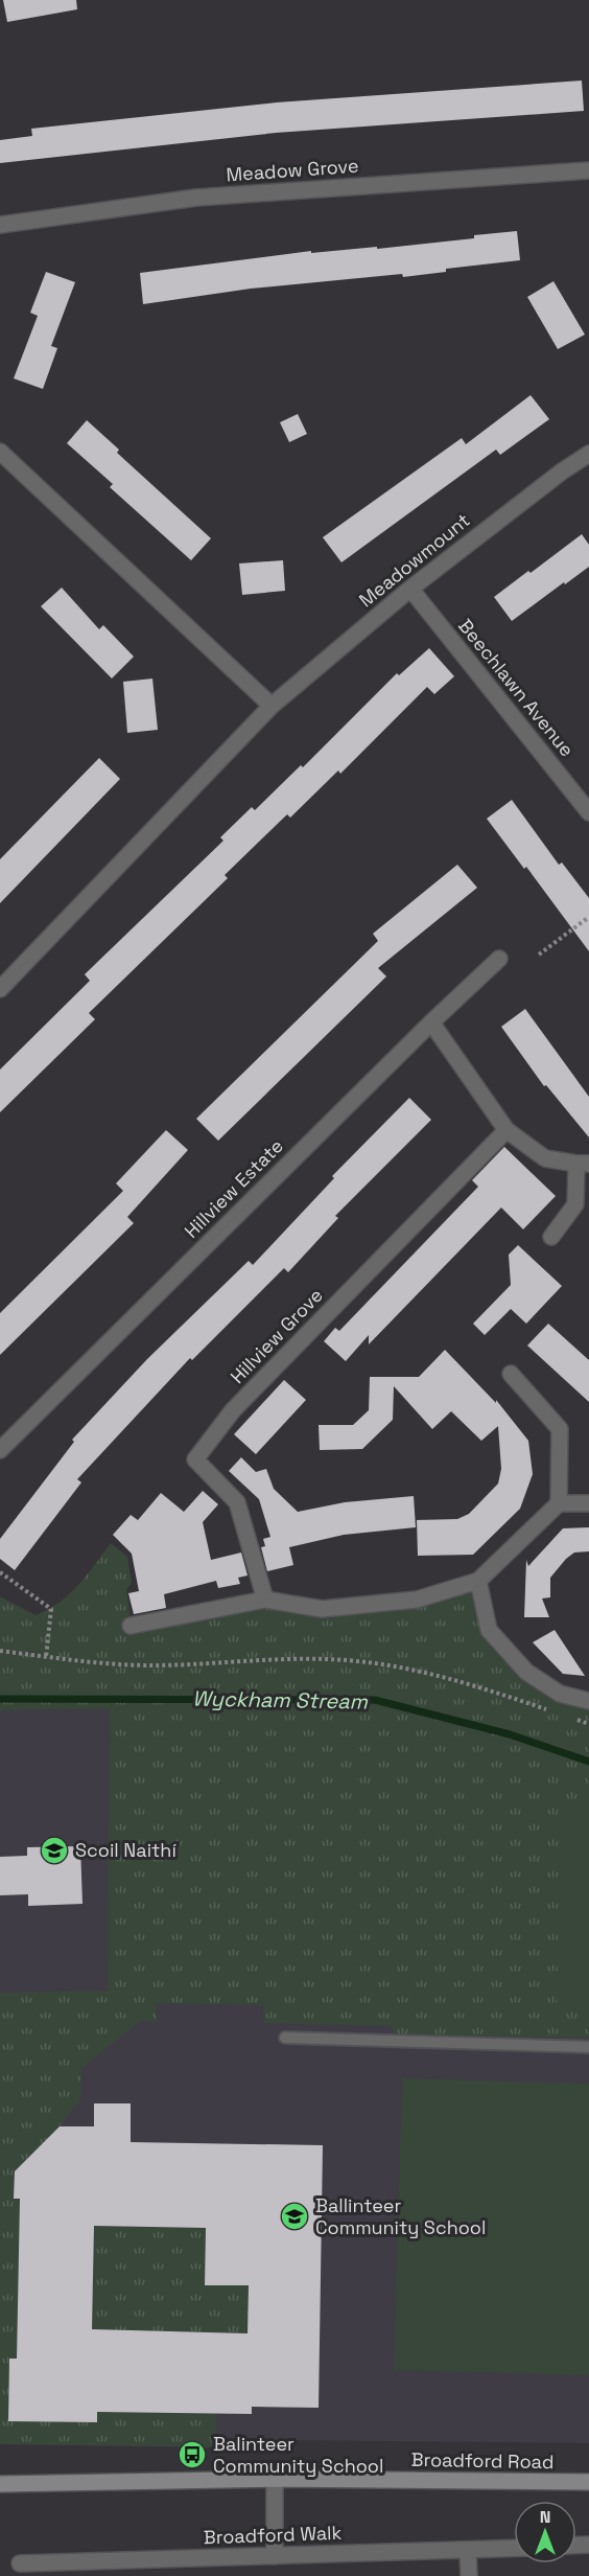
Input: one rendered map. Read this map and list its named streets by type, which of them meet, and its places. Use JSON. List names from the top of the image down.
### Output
{
  "streets": {
    "street": [
      "Meadow Grove",
      "Meadowmount",
      "Beechlawn Avenue",
      "Hillview Estate",
      "Hillview Grove",
      "Broadford Road",
      "Broadford Walk"
    ]
  },
  "crossings": [
    ["Meadowmount", "Beechlawn Avenue"]
  ],
  "water": ["Wyckham Stream"],
  "places": {
    "school or university": ["Scoil Naithí", "Ballinteer Community School"],
    "bus stop": ["Balinteer Community School"]
  },
  "north": "top"
}
